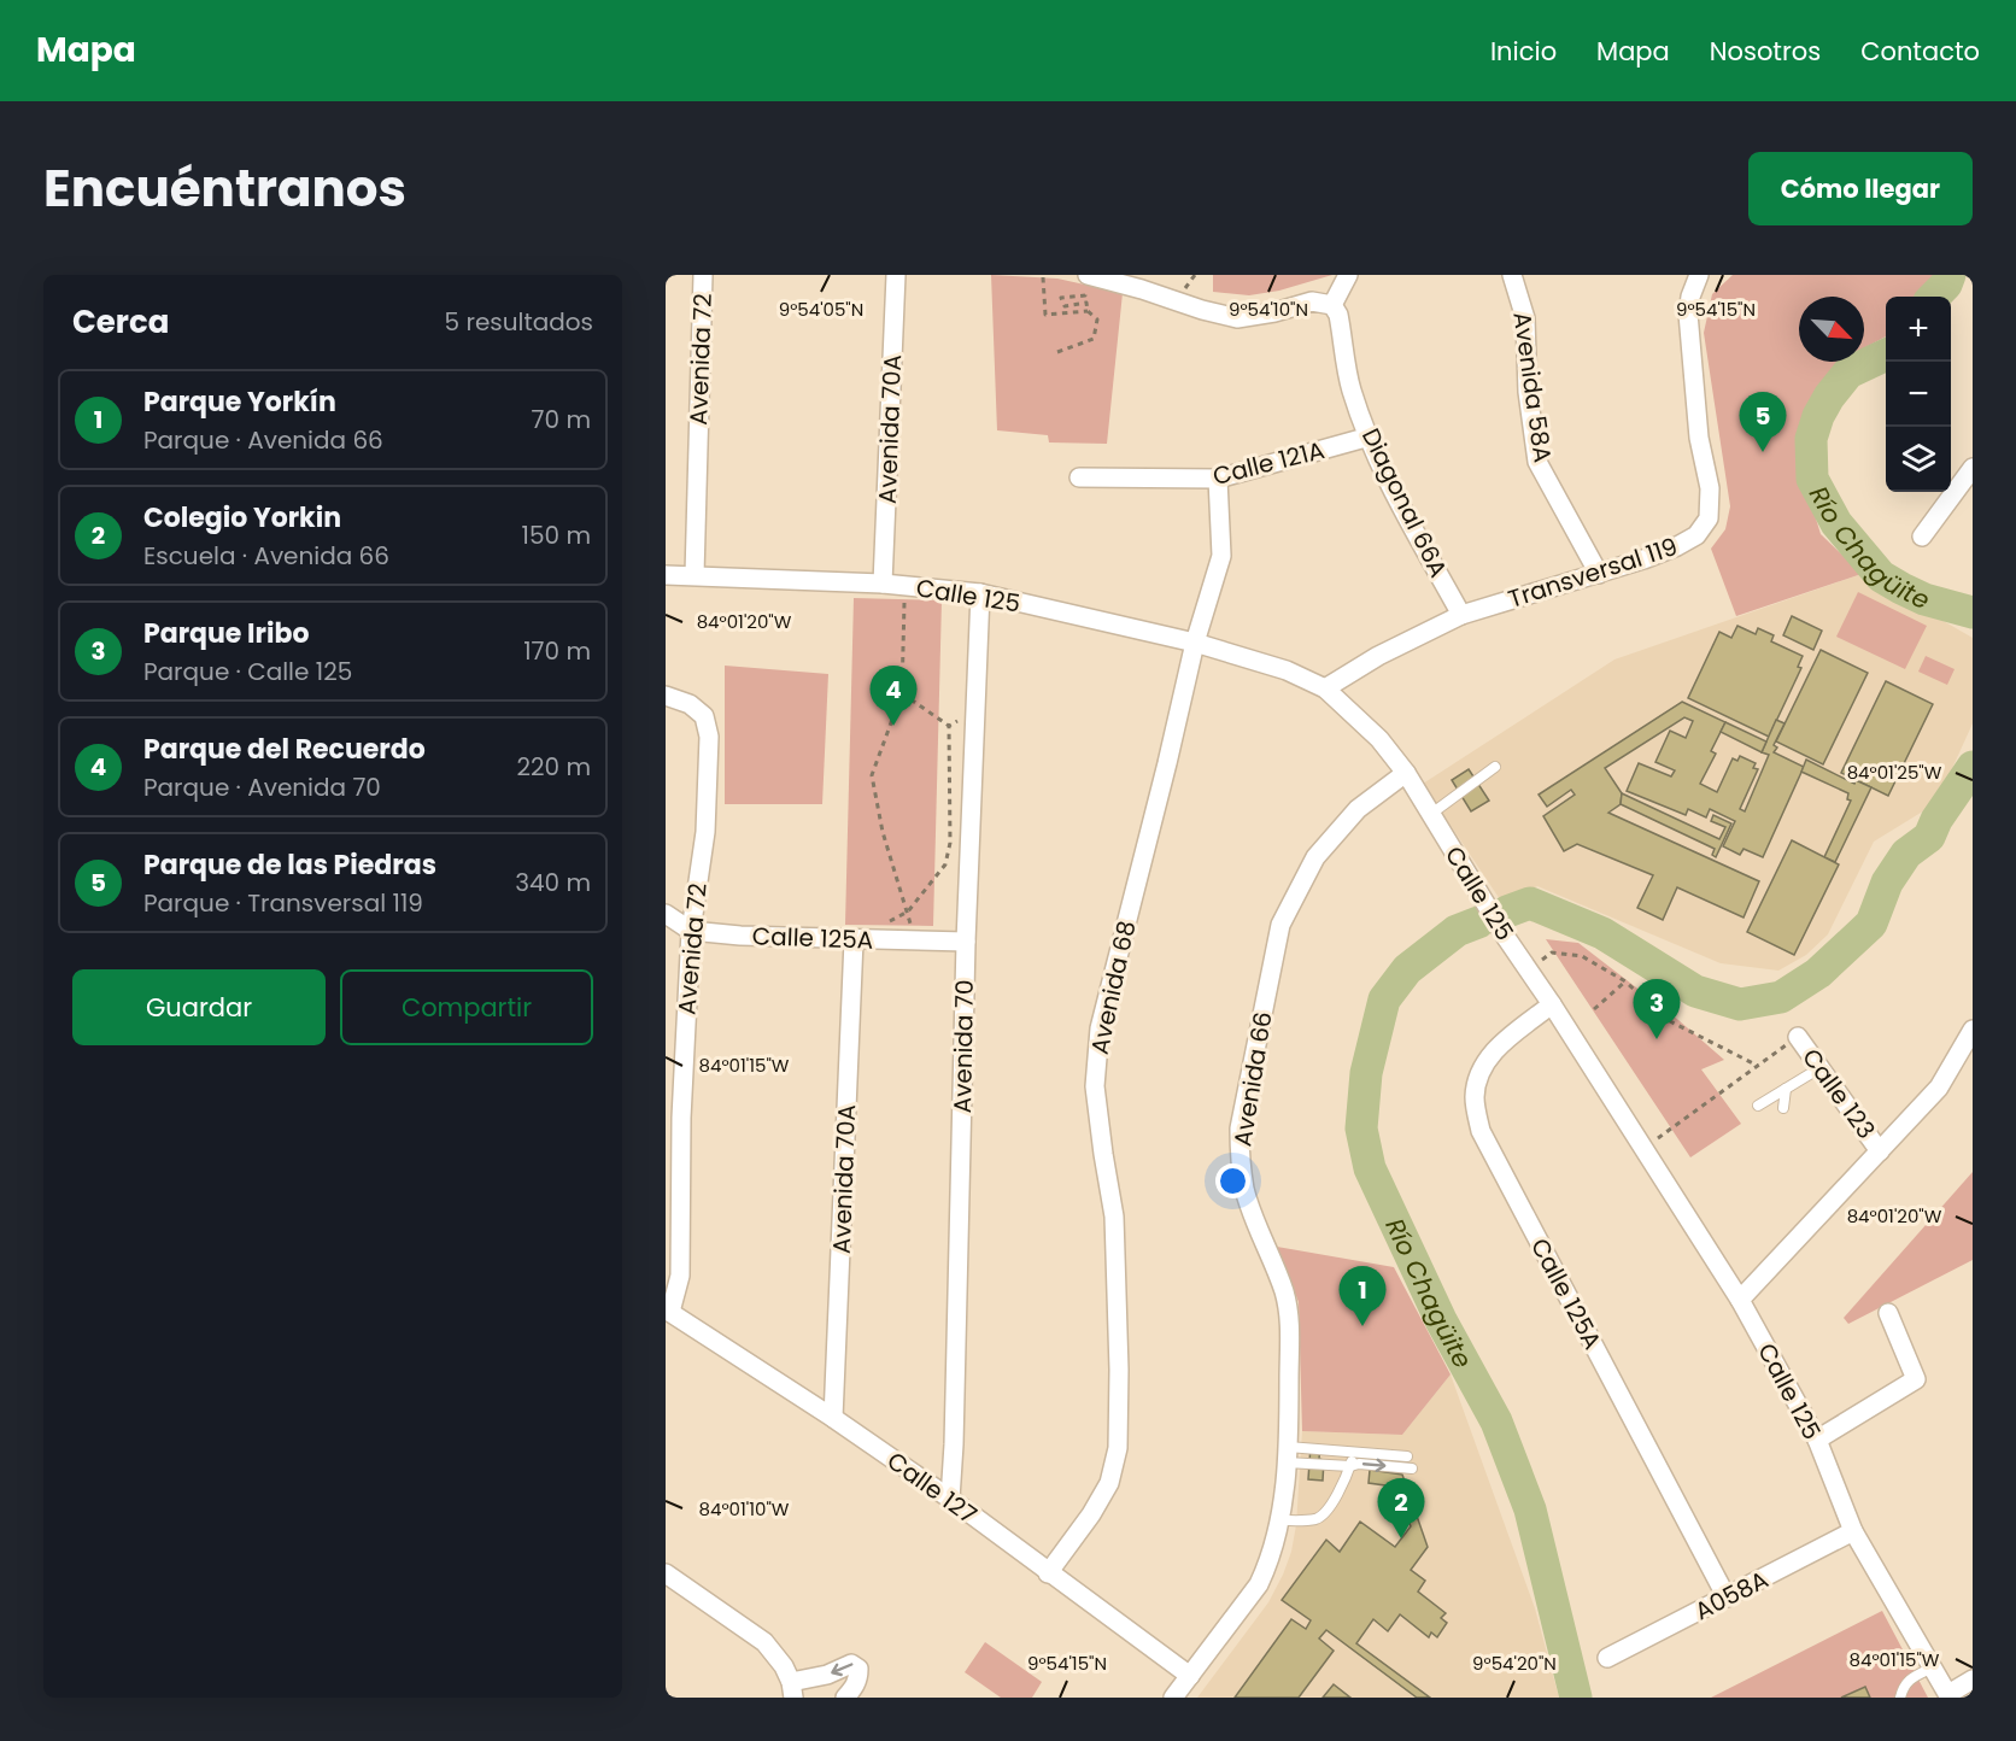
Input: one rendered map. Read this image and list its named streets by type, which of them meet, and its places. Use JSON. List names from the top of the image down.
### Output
{
  "streets": {
    "street": [
      "Avenida 72",
      "Avenida 58A",
      "Avenida 70A",
      "Calle 121A",
      "Diagonal 66A",
      "Transversal 119",
      "Calle 125",
      "Calle 125A",
      "Avenida 68",
      "Avenida 70",
      "Avenida 66",
      "Calle 123",
      "Calle 127",
      "A058A"
    ]
  },
  "crossings": [
    ["Avenida 72", "Calle 125"],
    ["Avenida 72", "Calle 125A"],
    ["Avenida 72", "Calle 127"],
    ["Avenida 58A", "Transversal 119"],
    ["Avenida 70A", "Calle 125"],
    ["Avenida 70A", "Calle 125A"],
    ["Avenida 70A", "Calle 127"],
    ["Calle 121A", "Diagonal 66A"],
    ["Calle 121A", "Avenida 68"],
    ["Diagonal 66A", "Transversal 119"],
    ["Transversal 119", "Calle 125"],
    ["Calle 125", "Calle 125A"],
    ["Calle 125", "Avenida 68"],
    ["Calle 125", "Avenida 70"],
    ["Calle 125", "Avenida 66"],
    ["Calle 125", "A058A"],
    ["Calle 125A", "Avenida 70"],
    ["Calle 125A", "A058A"],
    ["Avenida 68", "Calle 127"],
    ["Avenida 70", "Calle 127"],
    ["Avenida 66", "Calle 127"]
  ],
  "water": ["Río Chagüite"],
  "north": "bottom right",
  "page": {
    "header": "Mapa",
    "nav": [
      "Inicio",
      "Mapa",
      "Nosotros",
      "Contacto"
    ],
    "title": "Encuéntranos",
    "buttons": [
      "Cómo llegar",
      ["Guardar", "Compartir"]
    ],
    "heading": ["Cerca", "5 resultados"],
    "map_buttons": ["+", "−"],
    "list": [
      {
        "mark": "1",
        "name": "Parque Yorkín",
        "note": "Parque · Avenida 66",
        "value": "70 m"
      },
      {
        "mark": "2",
        "name": "Colegio Yorkin",
        "note": "Escuela · Avenida 66",
        "value": "150 m"
      },
      {
        "mark": "3",
        "name": "Parque Iribo",
        "note": "Parque · Calle 125",
        "value": "170 m"
      },
      {
        "mark": "4",
        "name": "Parque del Recuerdo",
        "note": "Parque · Avenida 70",
        "value": "220 m"
      },
      {
        "mark": "5",
        "name": "Parque de las Piedras",
        "note": "Parque · Transversal 119",
        "value": "340 m"
      }
    ],
    "pins": [
      "5",
      "4",
      "3",
      "1",
      "2"
    ]
  },
  "coordinates": [
    "9°54'05\"N",
    "9°54'10\"N",
    "9°54'15\"N",
    "84°01'20\"W",
    "84°01'25\"W",
    "84°01'15\"W",
    "84°01'10\"W",
    "9°54'20\"N"
  ]
}
